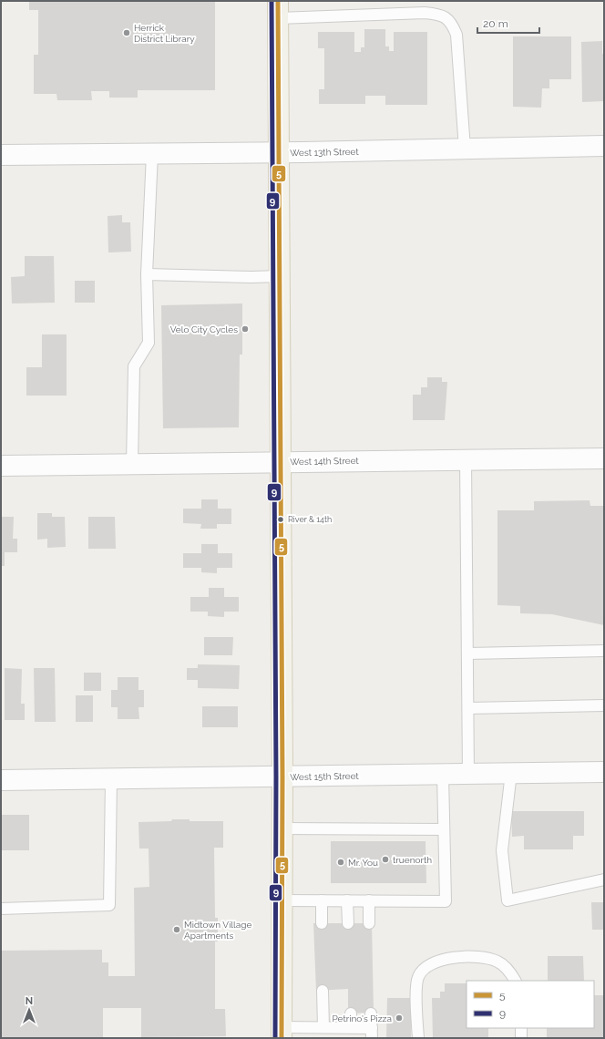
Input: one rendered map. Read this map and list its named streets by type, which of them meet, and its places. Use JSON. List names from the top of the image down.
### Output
{
  "streets": {
    "street": ["West 13th Street", "West 14th Street", "West 15th Street"]
  },
  "places": [
    "Herrick District Library",
    "Velo City Cycles",
    "River & 14th",
    "truenorth",
    "Mr. You",
    "Midtown Village Apartments",
    "Petrino's Pizza"
  ],
  "lines": ["transit line 5", "transit line 9"],
  "legend": ["5", "9"],
  "scale_bar": "20 m",
  "north": "top"
}
